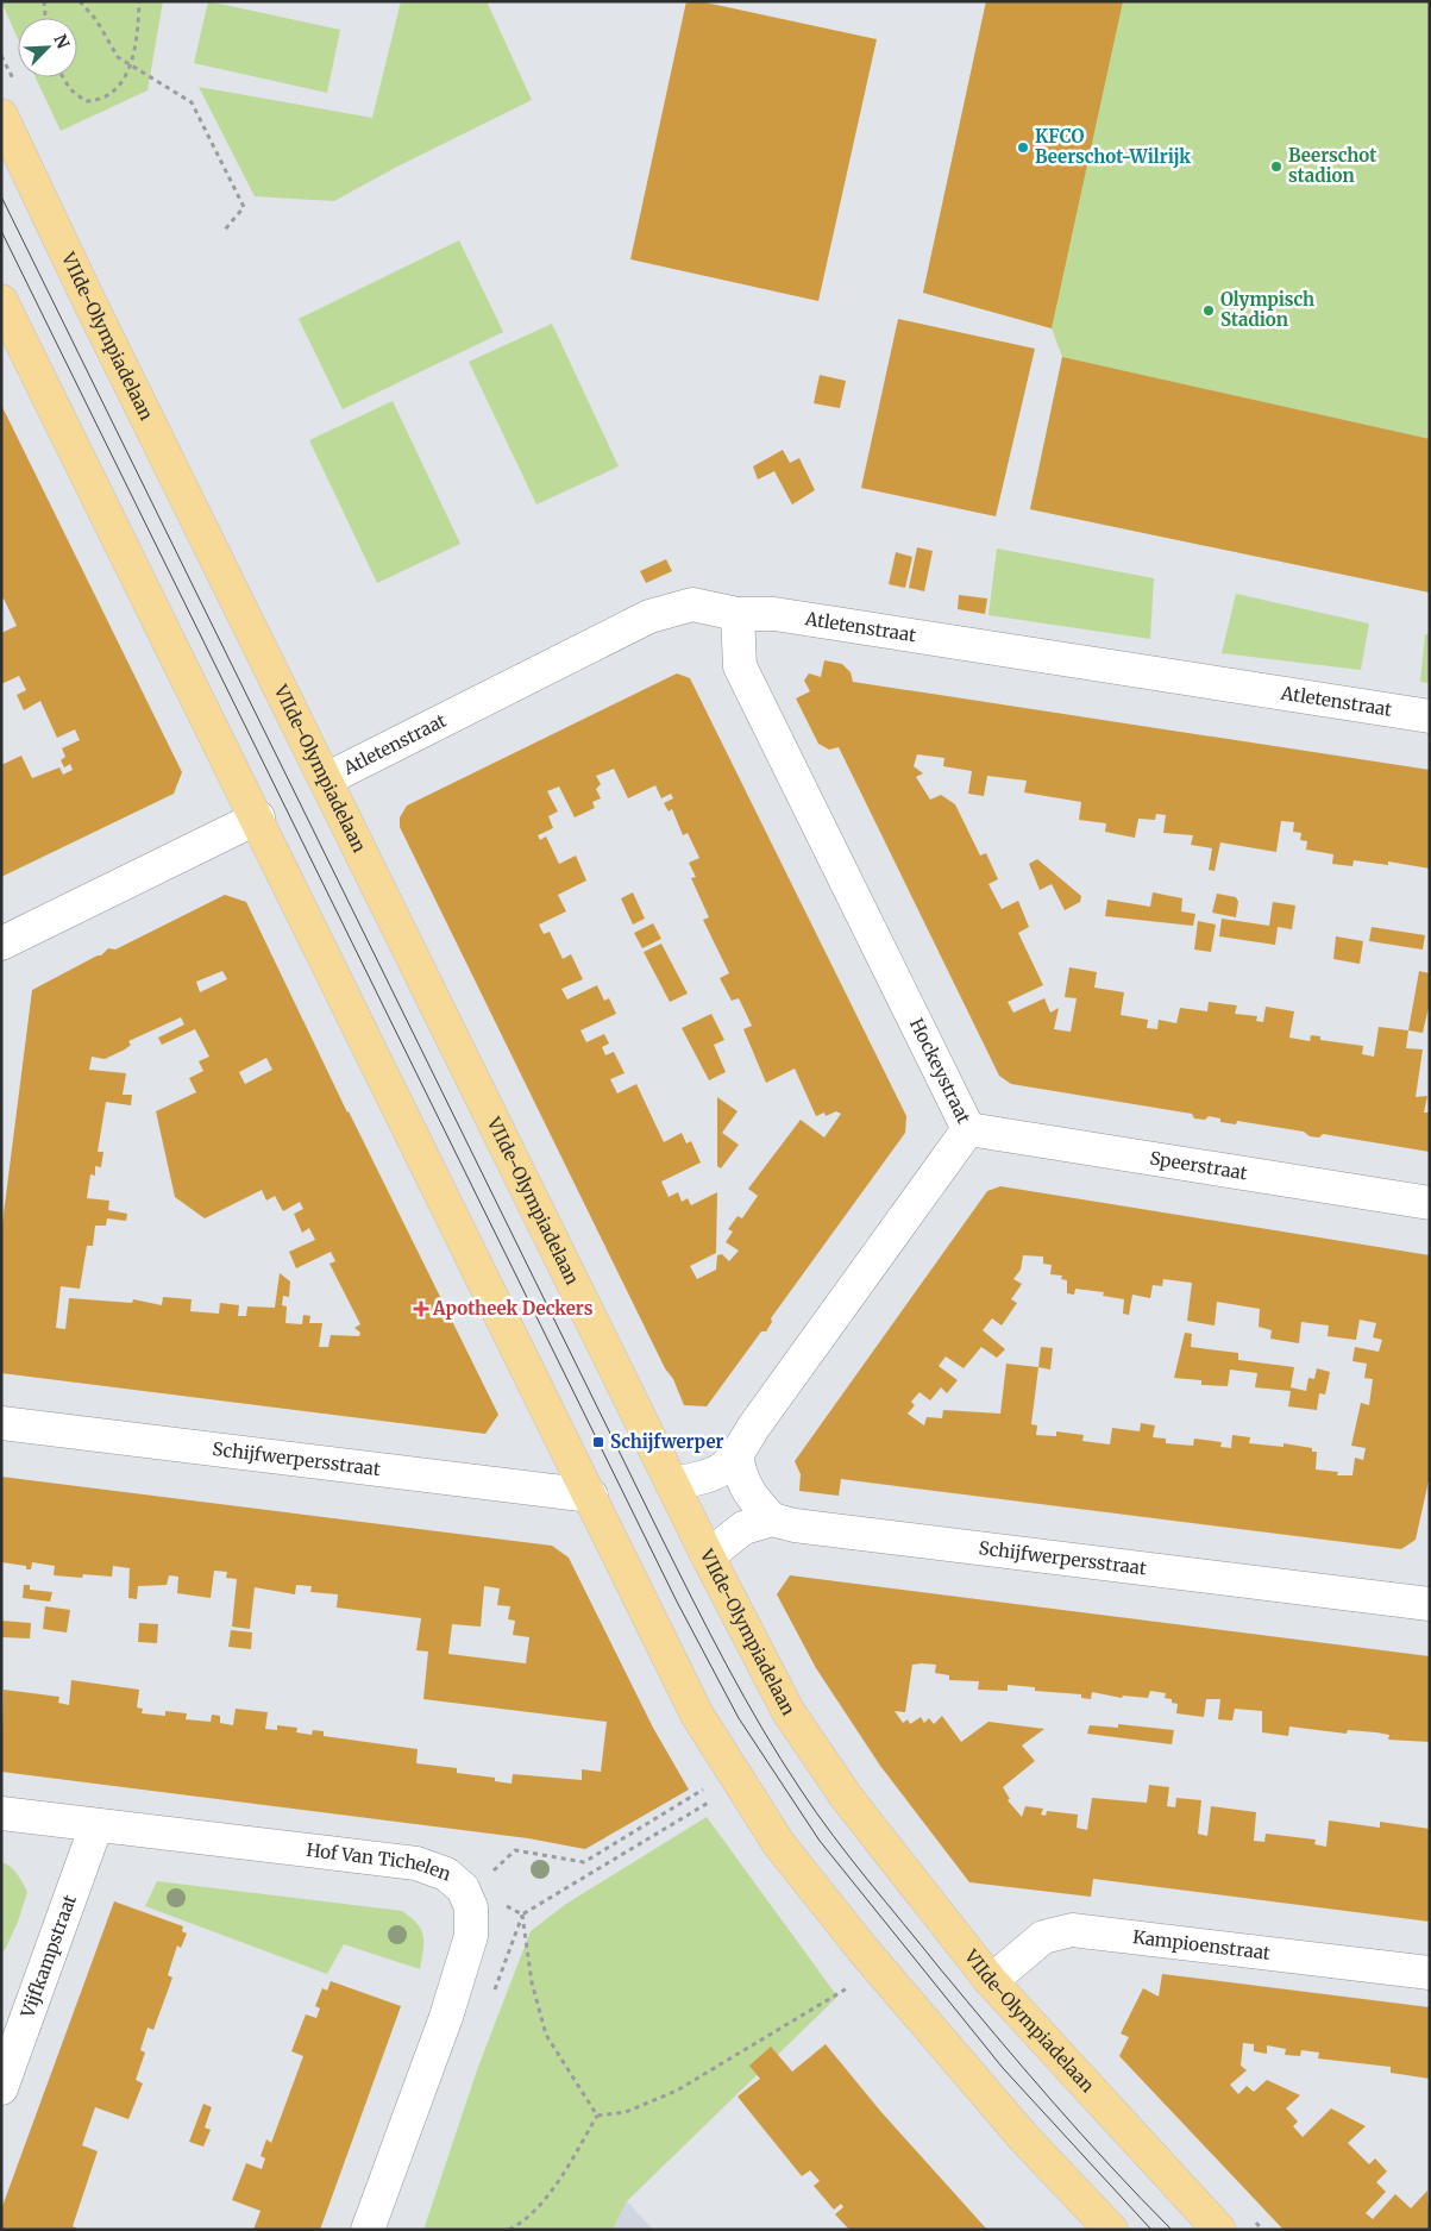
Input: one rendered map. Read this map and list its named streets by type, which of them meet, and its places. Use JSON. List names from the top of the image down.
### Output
{
  "streets": {
    "main road": ["VIIde-Olympiadelaan"],
    "street": [
      "Atletenstraat",
      "Hockeystraat",
      "Speerstraat",
      "Schijfwerpersstraat",
      "Hof Van Tichelen",
      "Kampioenstraat",
      "Vijfkampstraat"
    ]
  },
  "crossings": [
    ["VIIde-Olympiadelaan", "Atletenstraat"],
    ["VIIde-Olympiadelaan", "Hockeystraat"],
    ["VIIde-Olympiadelaan", "Schijfwerpersstraat"],
    ["VIIde-Olympiadelaan", "Kampioenstraat"],
    ["Atletenstraat", "Hockeystraat"],
    ["Hockeystraat", "Speerstraat"],
    ["Hof Van Tichelen", "Vijfkampstraat"]
  ],
  "places": {
    "other": ["KFCO Beerschot-Wilrijk", "Beerschot stadion", "Olympisch Stadion"],
    "health": ["Apotheek Deckers"],
    "transit": ["Schijfwerper"]
  },
  "north": "top right"
}
